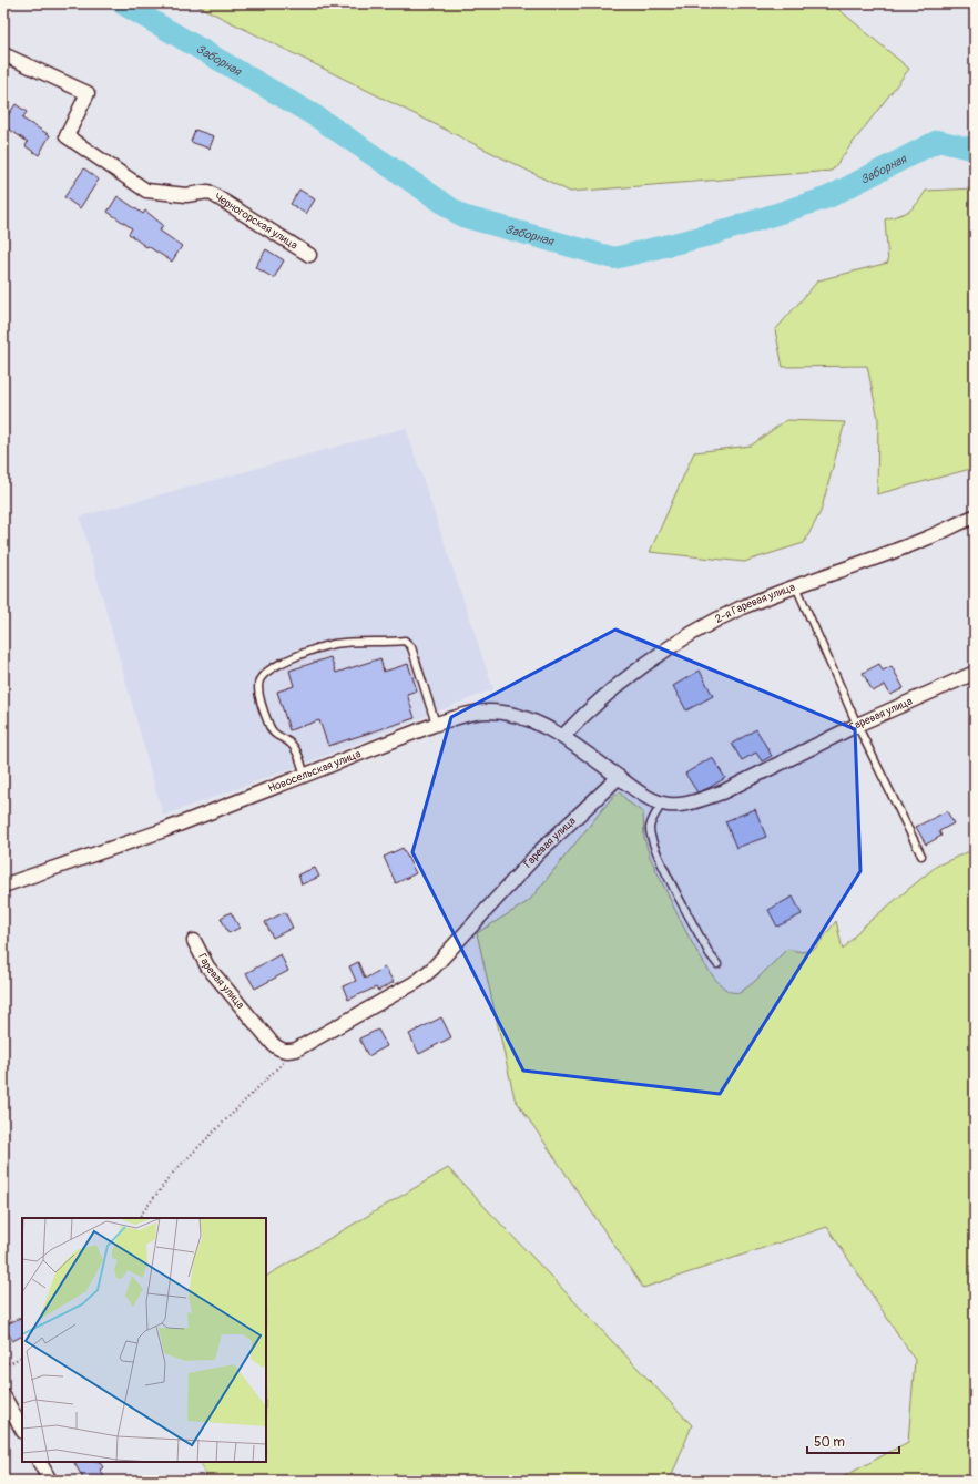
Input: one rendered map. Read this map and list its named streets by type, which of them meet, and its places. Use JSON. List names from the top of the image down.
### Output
{
  "streets": {
    "street": [
      "Черногорская улица",
      "2-я Гаревая улица",
      "Гаревая улица",
      "Новосельская улица"
    ]
  },
  "crossings": [
    ["2-я Гаревая улица", "Новосельская улица"],
    ["Гаревая улица", "Новосельская улица"]
  ],
  "water": ["Заборная"],
  "scale_bar": "50 m"
}
